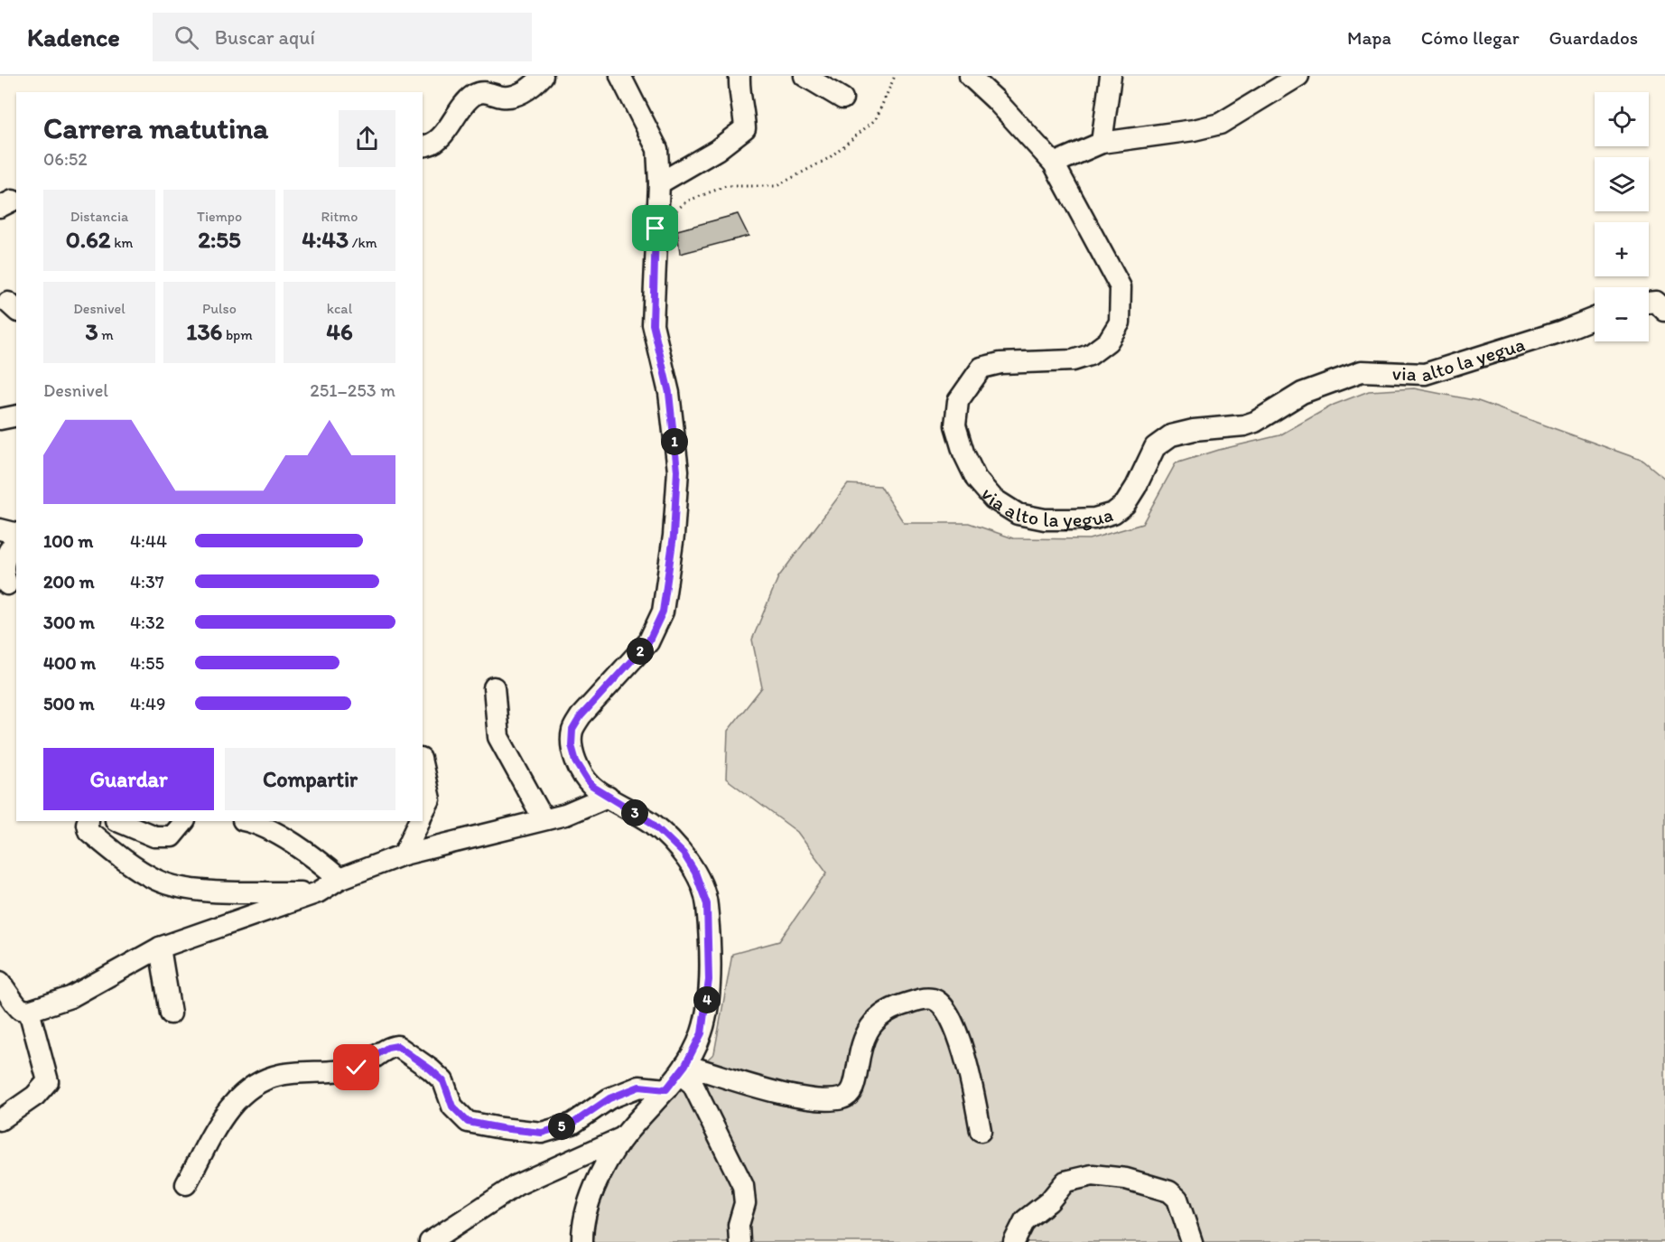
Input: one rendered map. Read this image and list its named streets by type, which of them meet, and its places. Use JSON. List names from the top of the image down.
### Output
{
  "streets": {
    "street": ["via alto la yegua"]
  },
  "page": {
    "header": "Kadence",
    "search": "Buscar aquí",
    "nav": ["Mapa", "Cómo llegar", "Guardados"],
    "map_buttons": ["+", "−"],
    "heading": ["Carrera matutina", "06:52"],
    "stats": [
      ["Distancia", "0.62 km"],
      ["Tiempo", "2:55"],
      ["Ritmo", "4:43 /km"],
      ["Desnivel", "3 m"],
      ["Pulso", "136 bpm"],
      ["kcal", "46"]
    ],
    "chart": ["Desnivel", "251–253 m"],
    "pins": [
      "1",
      "2",
      "3",
      "4",
      "5"
    ],
    "list": [
      {
        "name": "100 m",
        "note": "4:44"
      },
      {
        "name": "200 m",
        "note": "4:37"
      },
      {
        "name": "300 m",
        "note": "4:32"
      },
      {
        "name": "400 m",
        "note": "4:55"
      },
      {
        "name": "500 m",
        "note": "4:49"
      }
    ],
    "buttons": ["Guardar", "Compartir"]
  }
}
